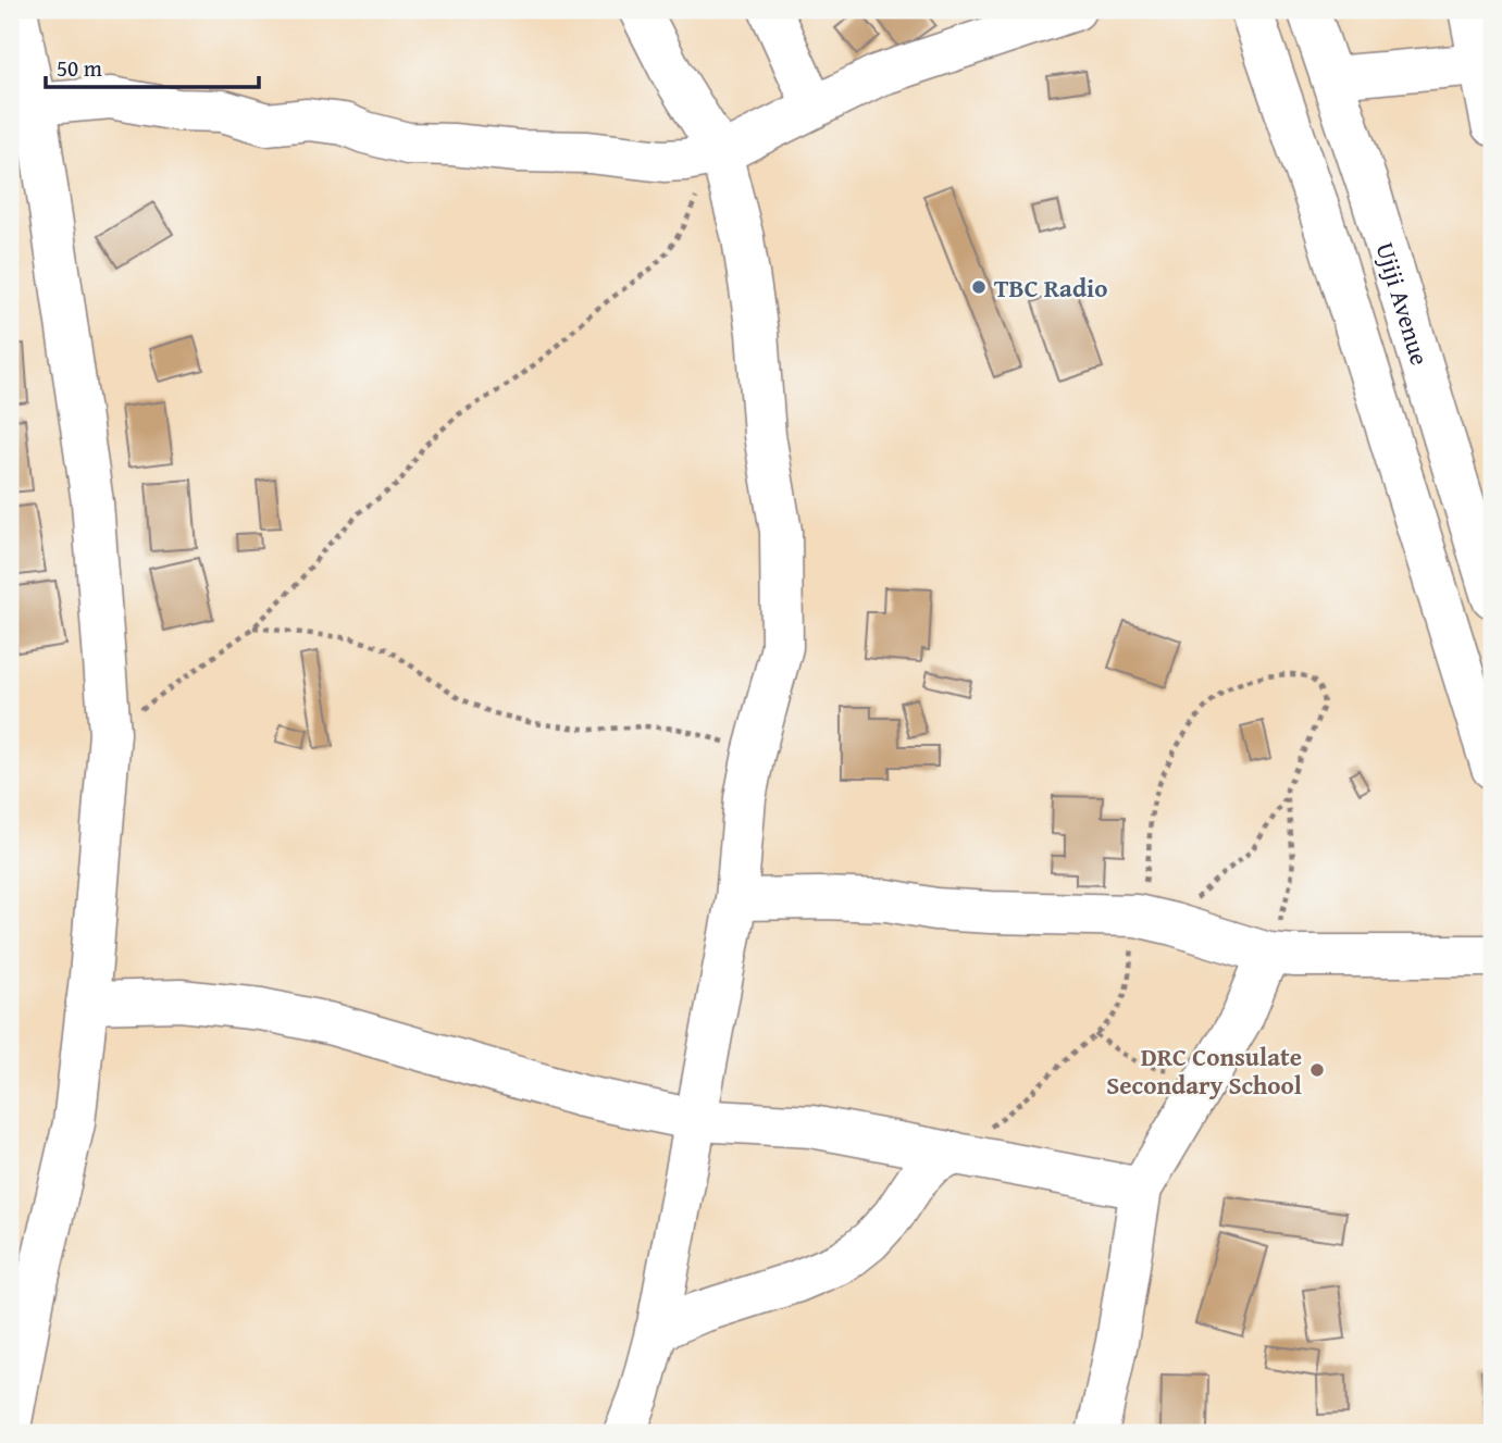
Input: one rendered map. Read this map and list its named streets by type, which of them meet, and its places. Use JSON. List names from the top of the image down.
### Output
{
  "streets": {
    "street": ["Ujiji Avenue"]
  },
  "places": ["TBC Radio", "DRC Consulate Secondary School"],
  "scale_bar": "50 m"
}
